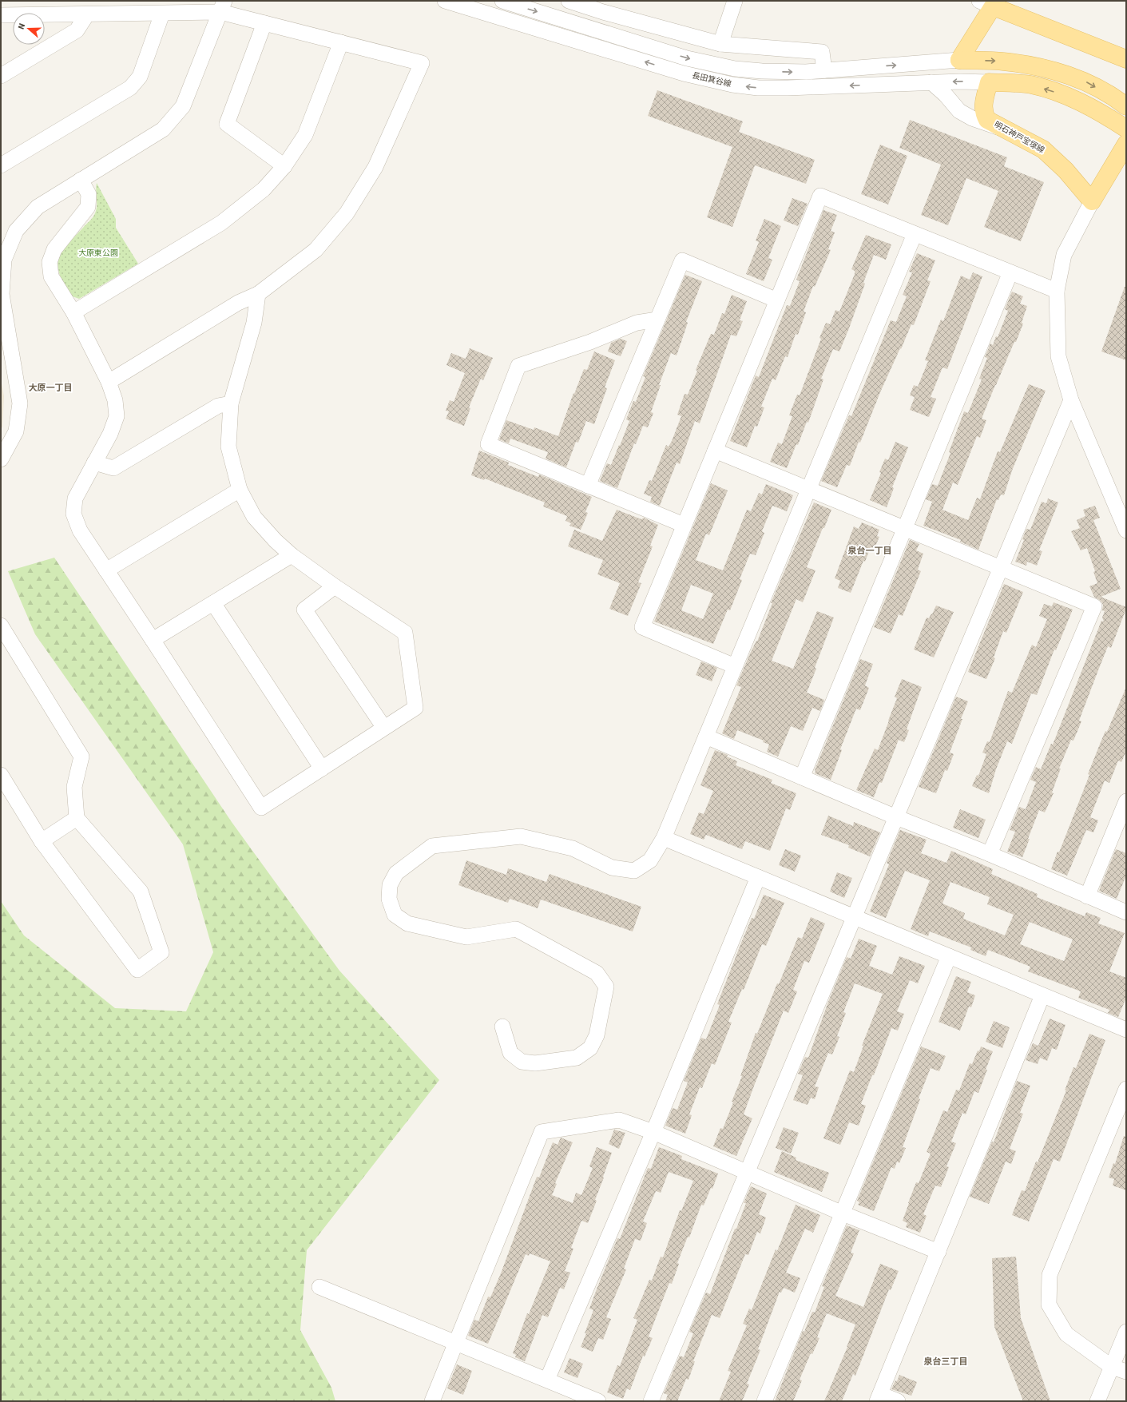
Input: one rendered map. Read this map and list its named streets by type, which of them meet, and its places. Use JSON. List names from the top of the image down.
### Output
{
  "streets": {
    "main road": ["明石神戸宝塚線"],
    "street": ["長田箕谷線"]
  },
  "crossings": [
    ["長田箕谷線", "明石神戸宝塚線"]
  ],
  "districts": ["大原一丁目", "泉台一丁目", "泉台三丁目"],
  "parks": ["大原東公園"],
  "north": "left"
}
